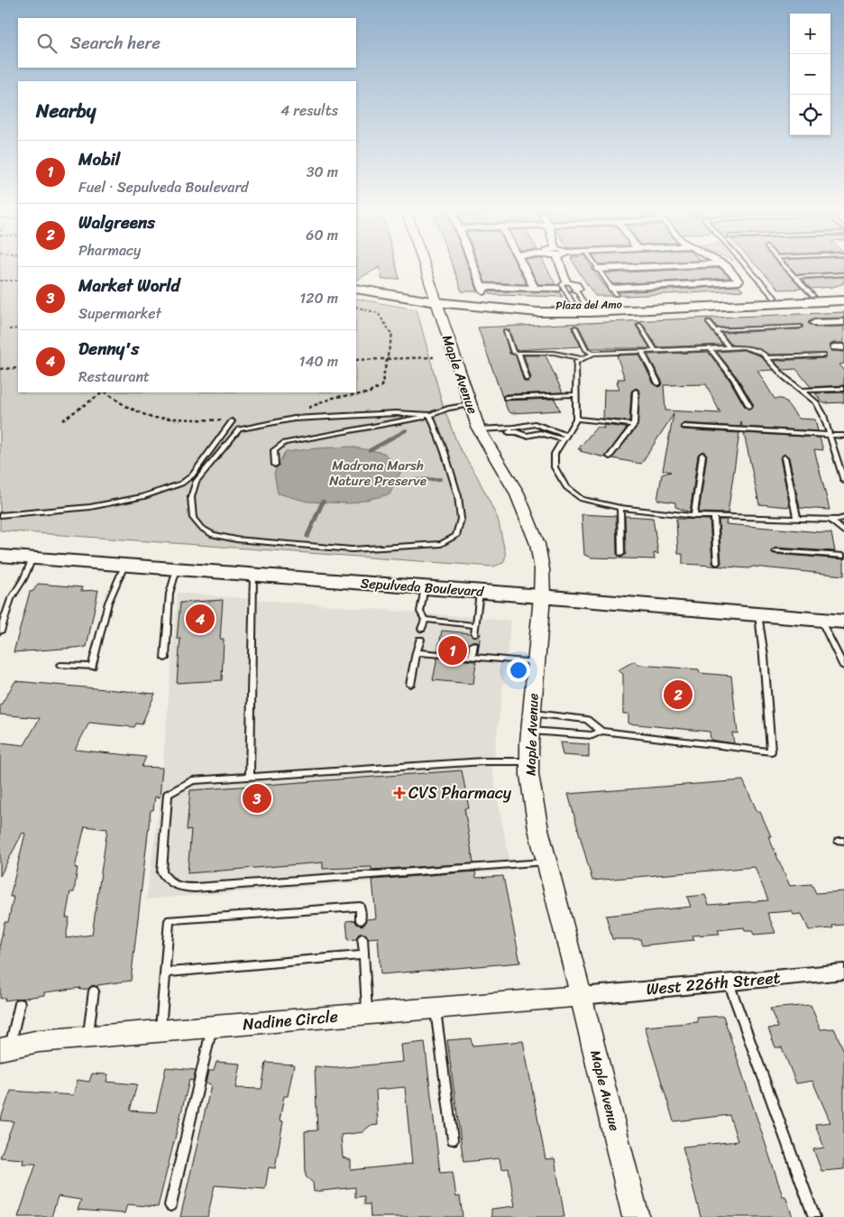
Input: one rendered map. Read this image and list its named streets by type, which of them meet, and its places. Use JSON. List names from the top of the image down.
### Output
{
  "streets": {
    "main road": ["Plaza del Amo", "Sepulveda Boulevard"],
    "street": ["Maple Avenue", "West 226th Street", "Nadine Circle"]
  },
  "crossings": [
    ["Plaza del Amo", "Maple Avenue"],
    ["Maple Avenue", "Sepulveda Boulevard"],
    ["Maple Avenue", "West 226th Street"],
    ["Maple Avenue", "Nadine Circle"],
    ["West 226th Street", "Nadine Circle"]
  ],
  "parks": ["Madrona Marsh Nature Preserve"],
  "places": {
    "health": ["CVS Pharmacy"]
  },
  "page": {
    "map_buttons": ["+", "−"],
    "search": "Search here",
    "heading": ["Nearby", "4 results"],
    "list": [
      {
        "mark": "1",
        "name": "Mobil",
        "note": "Fuel · Sepulveda Boulevard",
        "value": "30 m"
      },
      {
        "mark": "2",
        "name": "Walgreens",
        "note": "Pharmacy",
        "value": "60 m"
      },
      {
        "mark": "3",
        "name": "Market World",
        "note": "Supermarket",
        "value": "120 m"
      },
      {
        "mark": "4",
        "name": "Denny's",
        "note": "Restaurant",
        "value": "140 m"
      }
    ],
    "pins": [
      "4",
      "1",
      "2",
      "3"
    ]
  }
}
